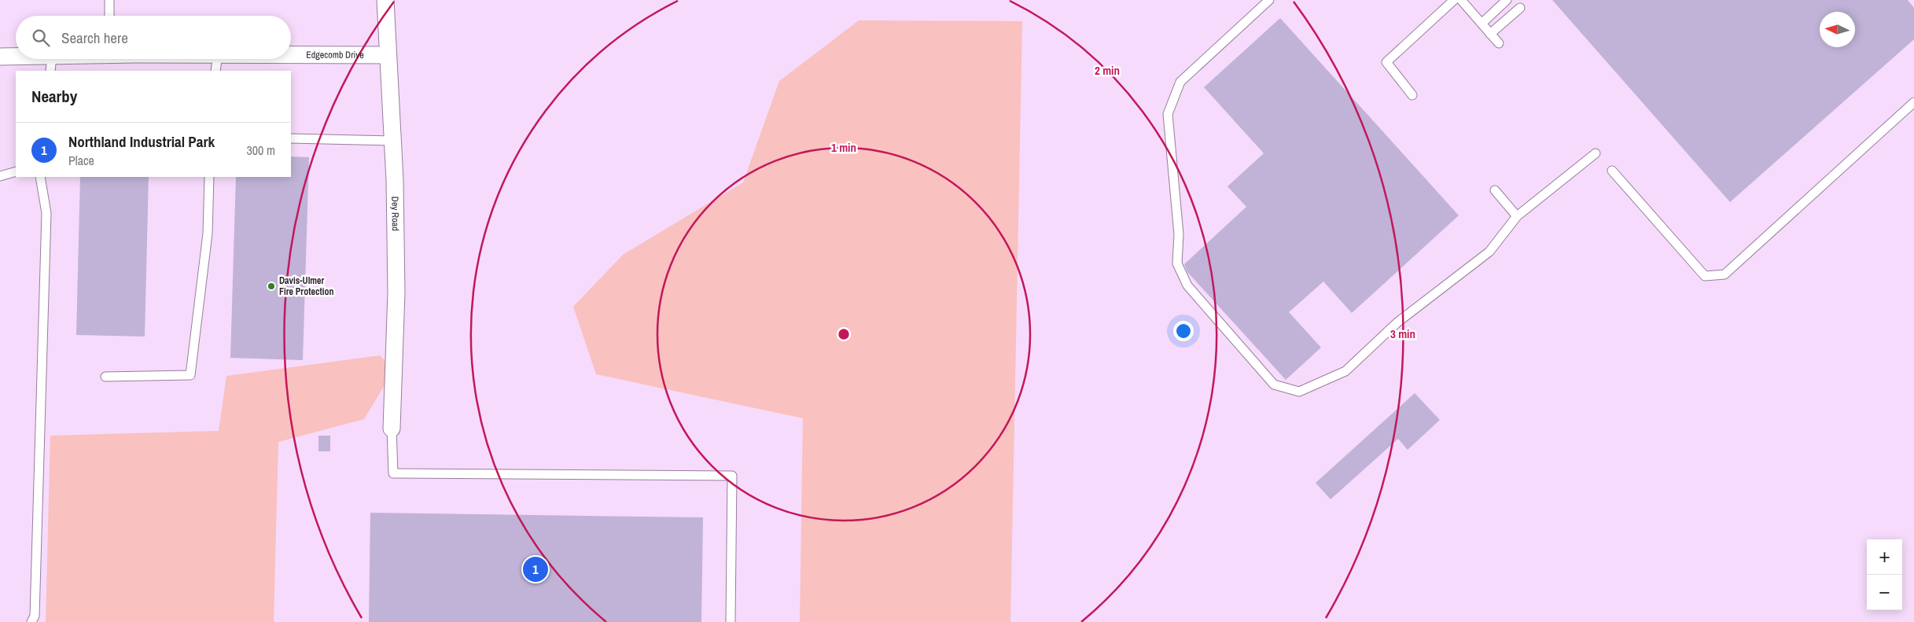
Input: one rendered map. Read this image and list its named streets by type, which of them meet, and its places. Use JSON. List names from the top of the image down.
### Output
{
  "streets": {
    "street": ["Edgecomb Drive", "Dey Road"]
  },
  "crossings": [
    ["Edgecomb Drive", "Dey Road"]
  ],
  "places": ["Davis-Ulmer Fire Protection"],
  "north": "left",
  "page": {
    "search": "Search here",
    "heading": "Nearby",
    "list": [
      {
        "mark": "1",
        "name": "Northland Industrial Park",
        "note": "Place",
        "value": "300 m"
      }
    ],
    "map_buttons": ["+", "−"],
    "pins": "1"
  },
  "rings": ["2 min", "1 min", "3 min"]
}
